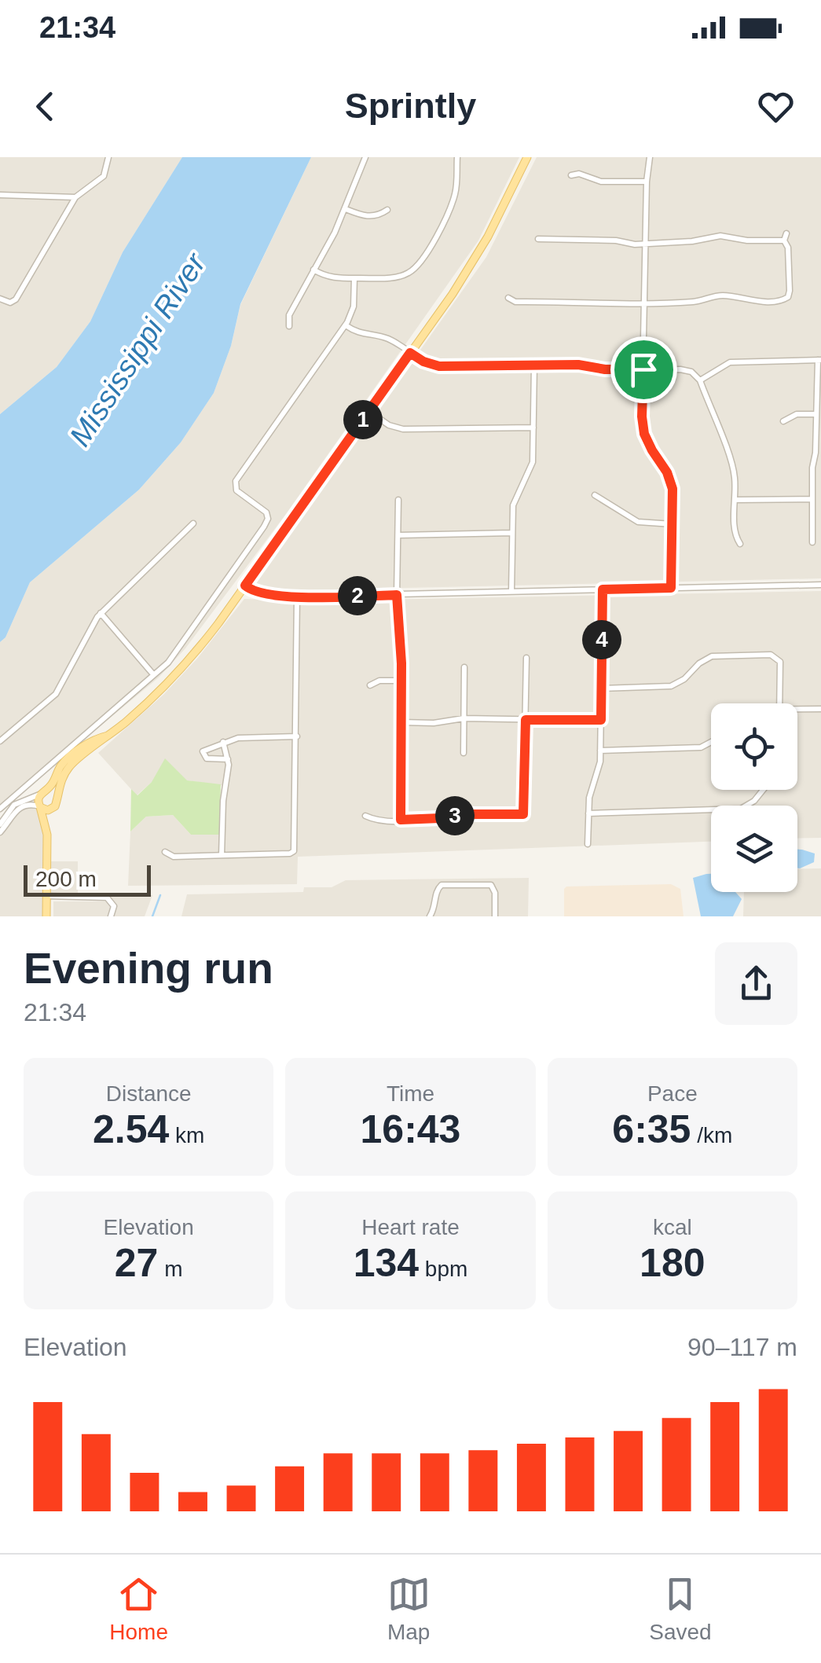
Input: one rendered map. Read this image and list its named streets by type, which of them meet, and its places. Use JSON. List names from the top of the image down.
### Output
{
  "water": ["Mississippi River"],
  "scale_bar": "200 m",
  "page": {
    "status": "21:34",
    "header": "Sprintly",
    "pins": [
      "1",
      "2",
      "4",
      "3"
    ],
    "scale": "200 m",
    "heading": ["Evening run", "21:34"],
    "stats": [
      ["Distance", "2.54 km"],
      ["Time", "16:43"],
      ["Pace", "6:35 /km"],
      ["Elevation", "27 m"],
      ["Heart rate", "134 bpm"],
      ["kcal", "180"]
    ],
    "chart": ["Elevation", "90–117 m"],
    "tabs": ["Home", "Map", "Saved"]
  }
}
